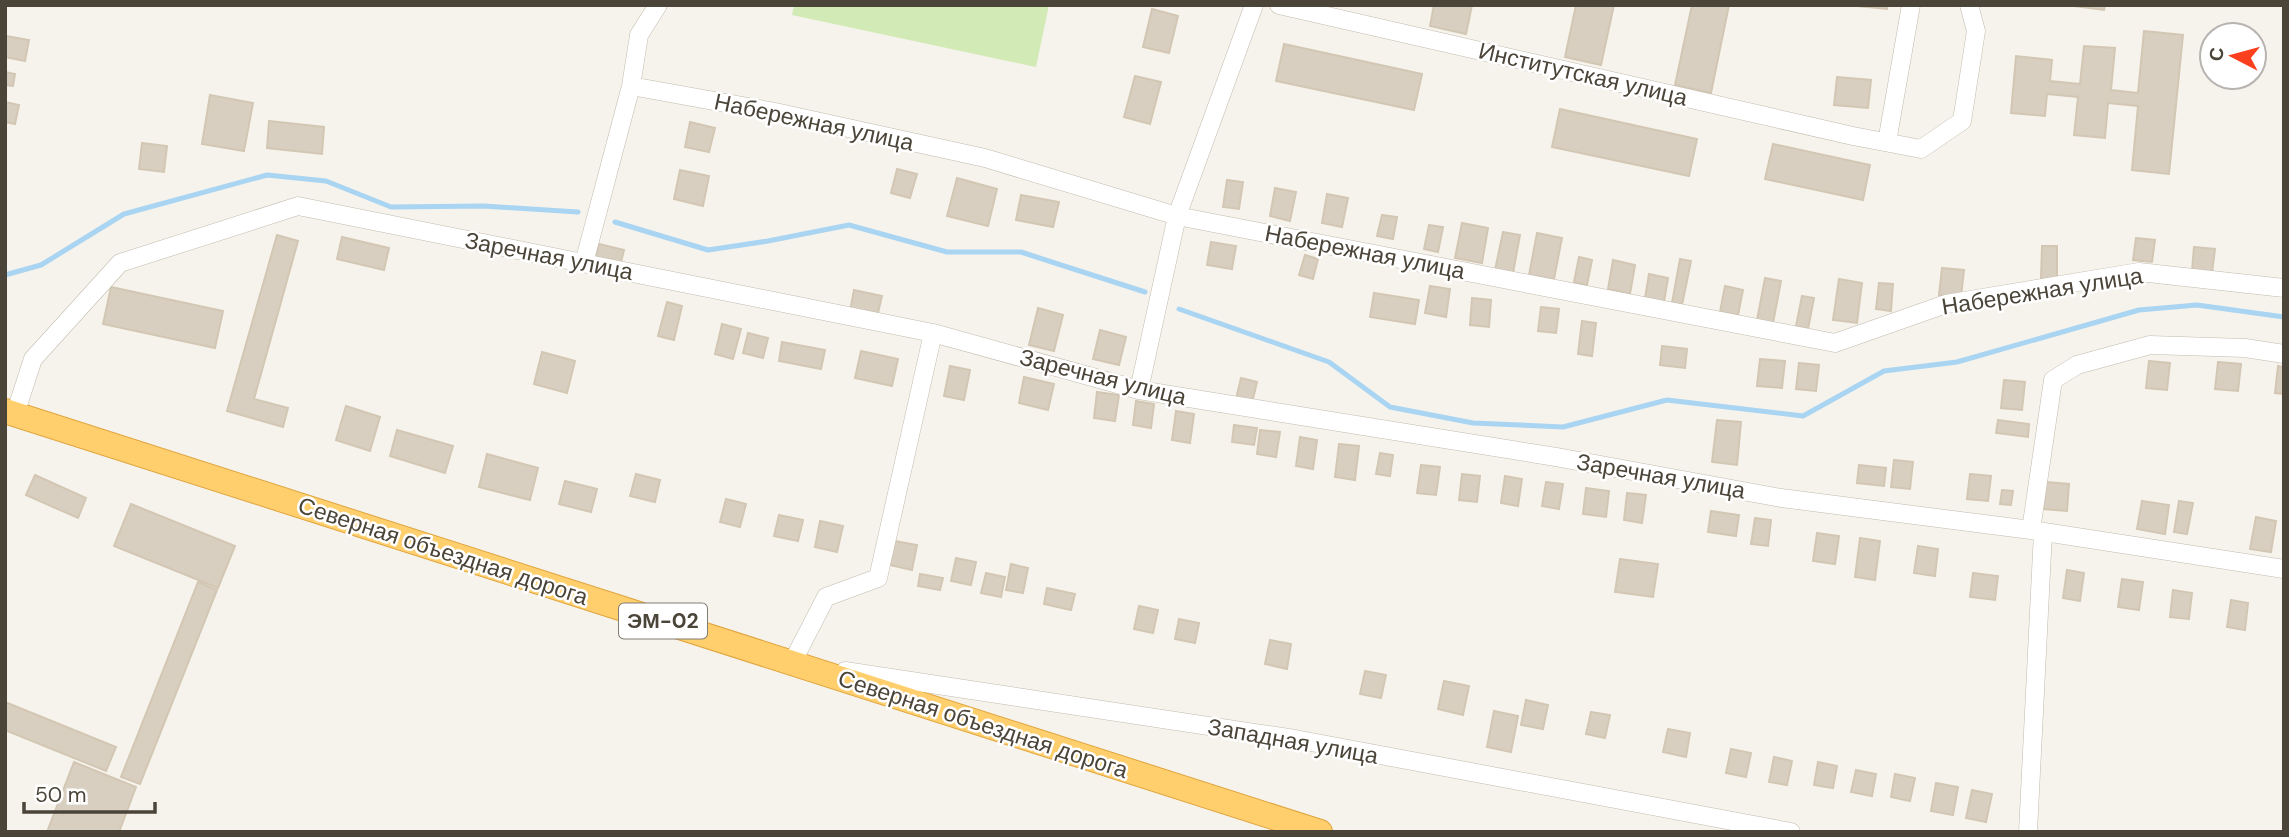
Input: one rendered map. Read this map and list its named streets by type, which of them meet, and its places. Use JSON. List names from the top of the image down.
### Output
{
  "streets": {
    "highway": ["Северная объездная дорога", "ЭМ-02"],
    "street": [
      "Институтская улица",
      "Набережная улица",
      "Заречная улица",
      "Западная улица"
    ]
  },
  "crossings": [
    ["Заречная улица", "Северная объездная дорога"],
    ["Северная объездная дорога", "Западная улица"]
  ],
  "scale_bar": "50 m",
  "north": "left"
}
